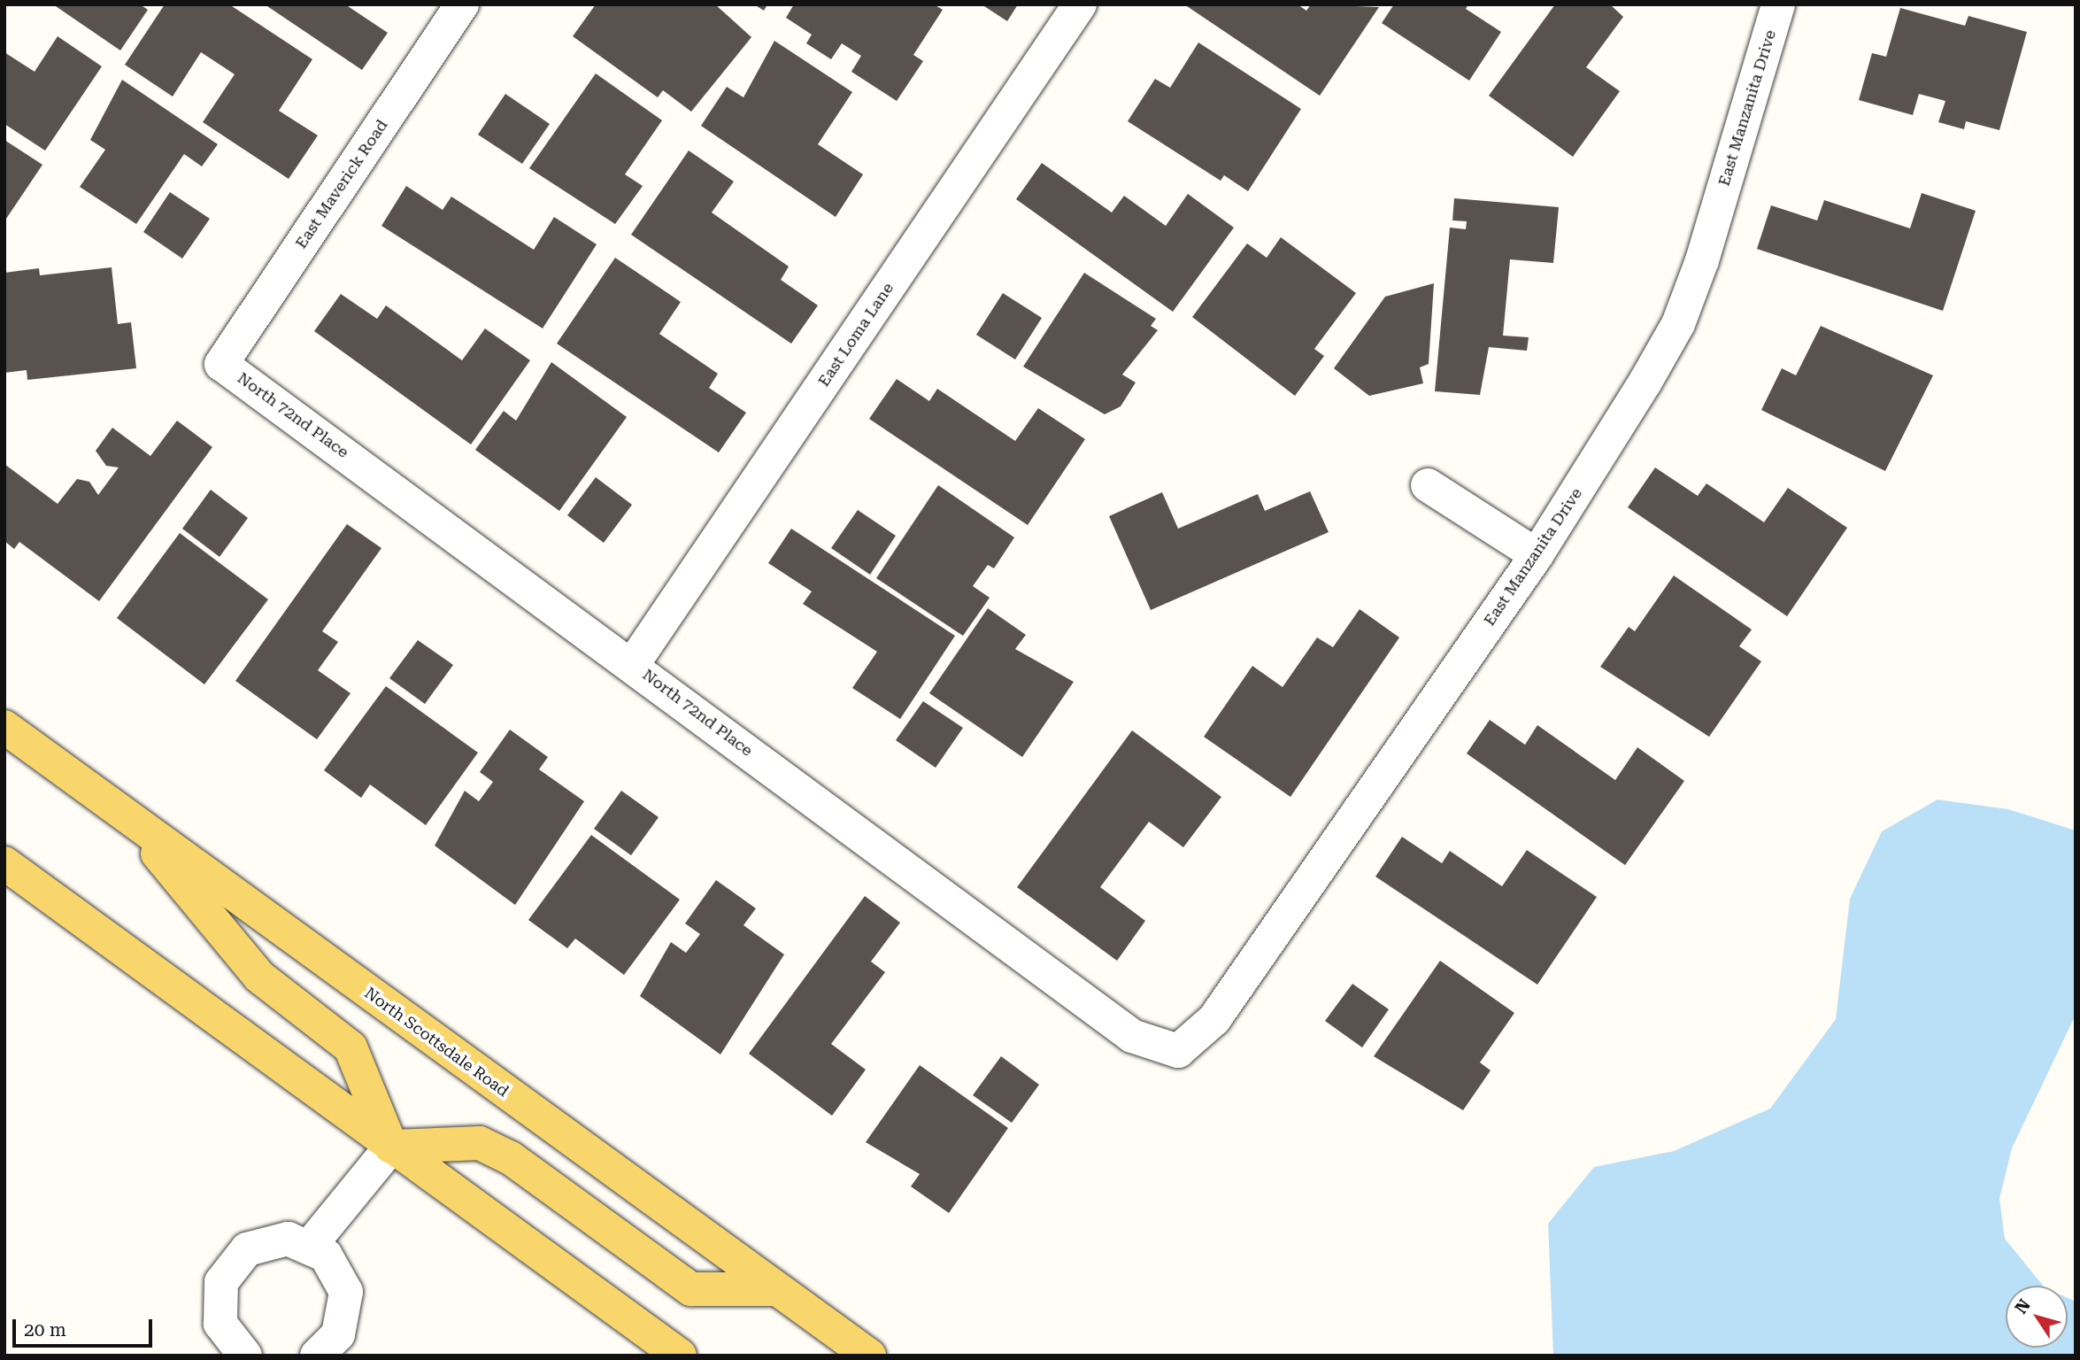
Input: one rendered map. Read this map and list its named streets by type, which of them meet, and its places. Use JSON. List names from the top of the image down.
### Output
{
  "streets": {
    "main road": ["North Scottsdale Road"],
    "street": [
      "East Manzanita Drive",
      "East Maverick Road",
      "East Loma Lane",
      "North 72nd Place"
    ]
  },
  "crossings": [
    ["East Manzanita Drive", "North 72nd Place"],
    ["East Maverick Road", "North 72nd Place"],
    ["East Loma Lane", "North 72nd Place"]
  ],
  "scale_bar": "20 m",
  "north": "top left"
}
